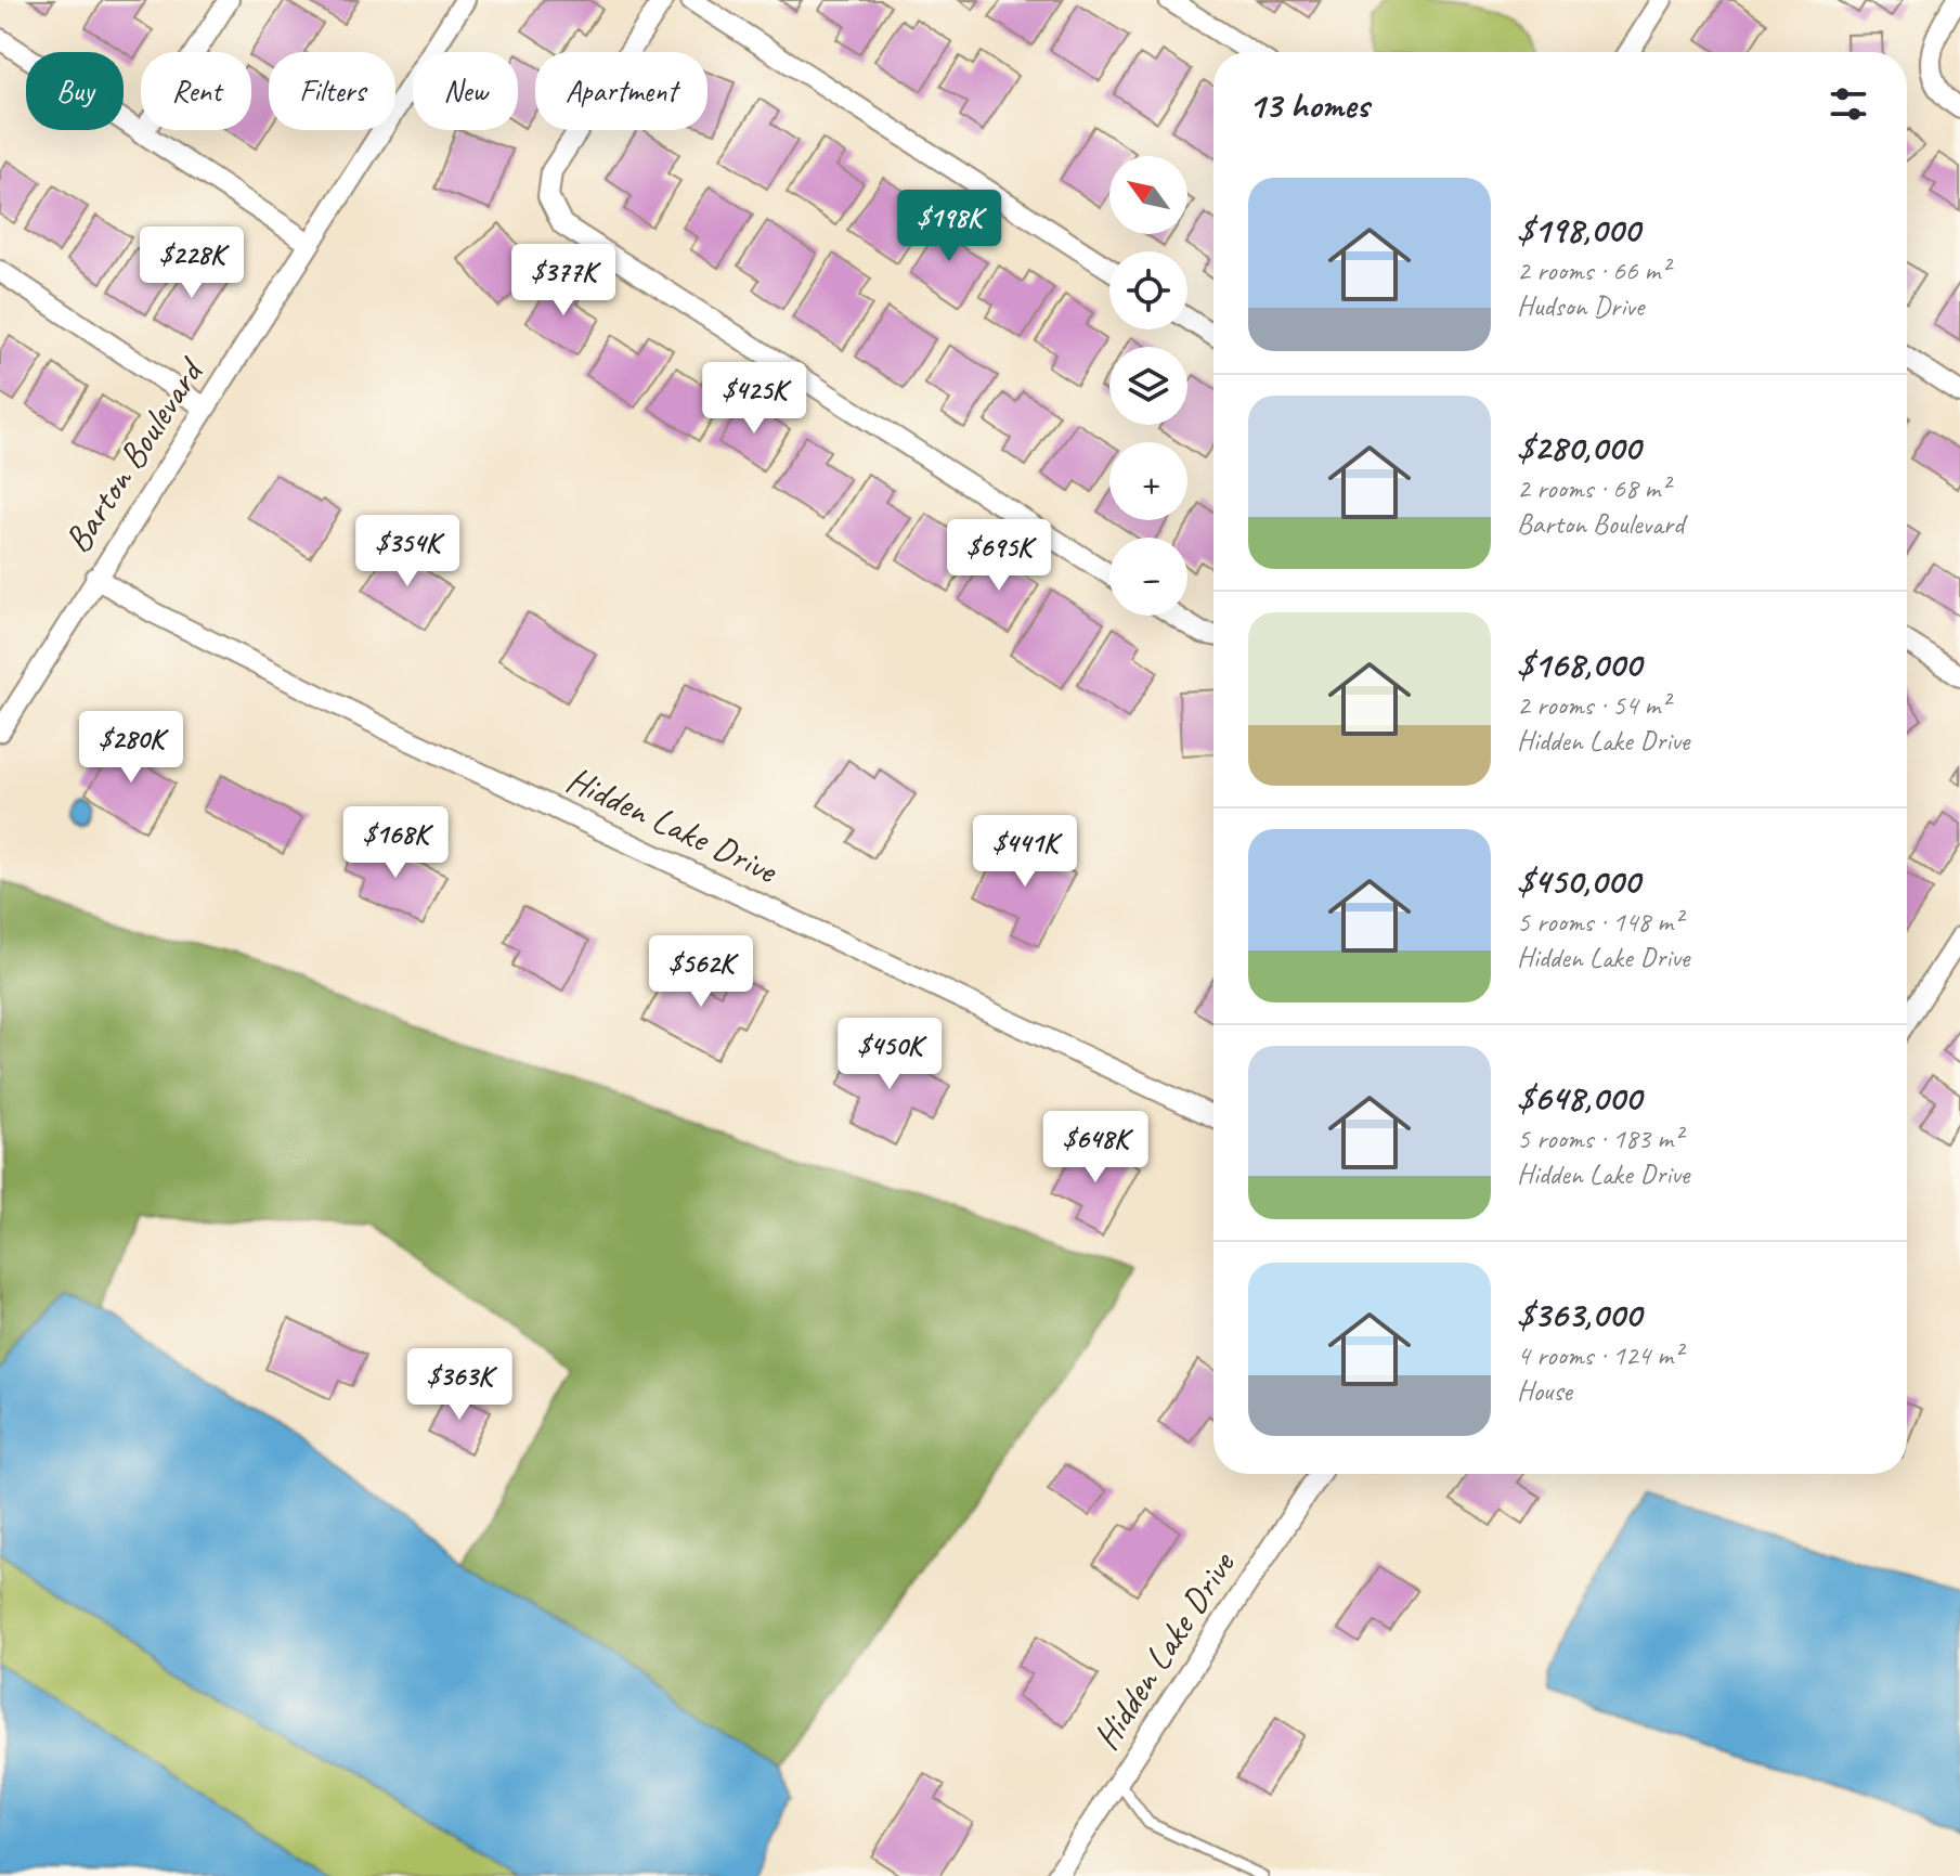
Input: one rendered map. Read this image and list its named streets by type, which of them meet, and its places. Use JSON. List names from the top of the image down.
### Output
{
  "streets": {
    "street": ["Barton Boulevard", "Hidden Lake Drive"]
  },
  "crossings": [
    ["Barton Boulevard", "Hidden Lake Drive"]
  ],
  "north": "top left",
  "page": {
    "chip": [
      "Buy",
      "Rent",
      "Filters",
      "New",
      "Apartment"
    ],
    "heading": "13 homes",
    "map_buttons": ["+", "−"],
    "list": [
      {
        "name": "$198,000",
        "note": "2 rooms · 66 m² · Hudson Drive"
      },
      {
        "name": "$280,000",
        "note": "2 rooms · 68 m² · Barton Boulevard"
      },
      {
        "name": "$168,000",
        "note": "2 rooms · 54 m² · Hidden Lake Drive"
      },
      {
        "name": "$450,000",
        "note": "5 rooms · 148 m² · Hidden Lake Drive"
      },
      {
        "name": "$648,000",
        "note": "5 rooms · 183 m² · Hidden Lake Drive"
      },
      {
        "name": "$363,000",
        "note": "4 rooms · 124 m² · House"
      }
    ],
    "price": [
      "$198K",
      "$228K",
      "$377K",
      "$425K",
      "$354K",
      "$695K",
      "$280K",
      "$168K",
      "$441K",
      "$562K",
      "$450K",
      "$648K",
      "$363K"
    ]
  }
}
